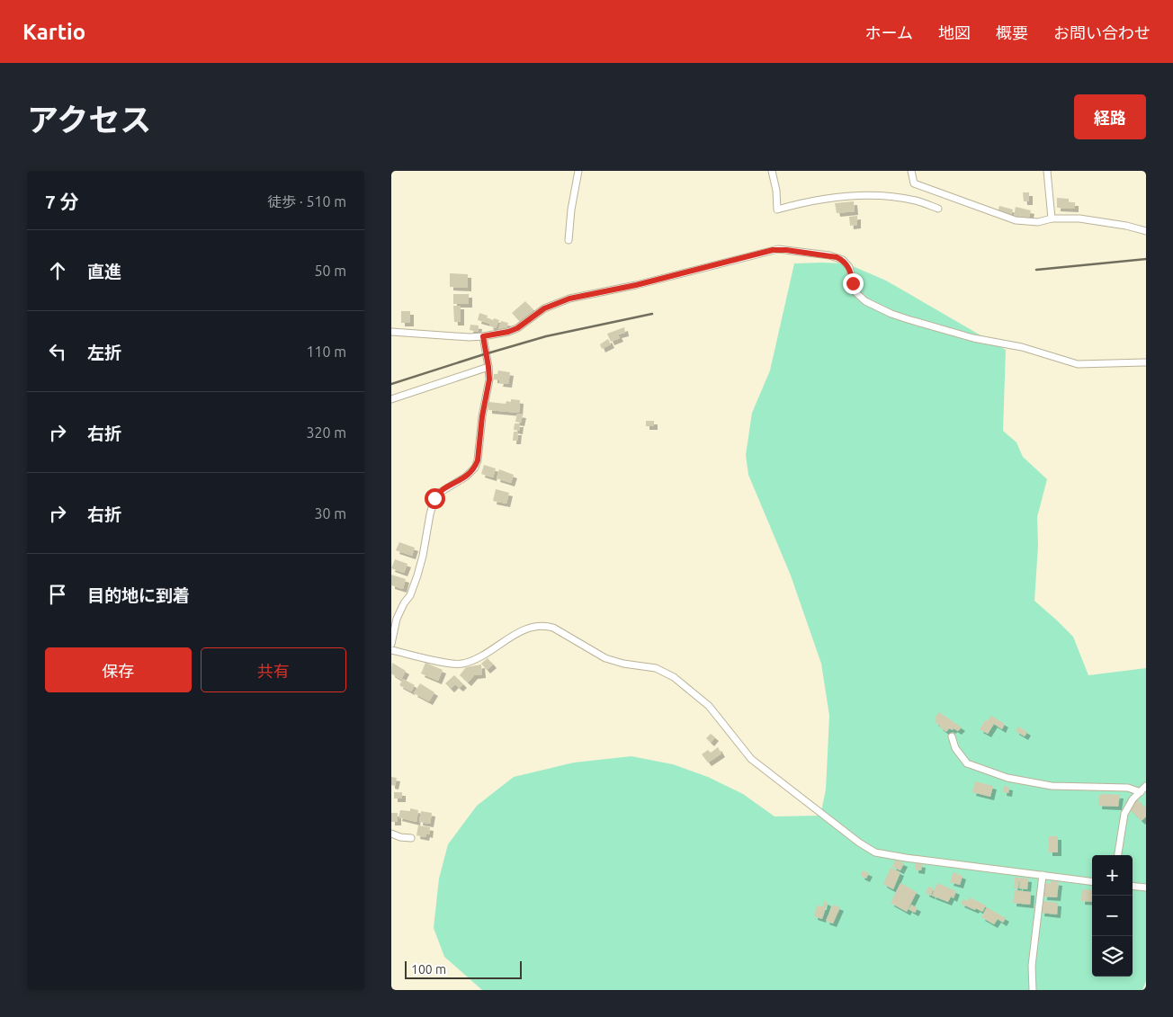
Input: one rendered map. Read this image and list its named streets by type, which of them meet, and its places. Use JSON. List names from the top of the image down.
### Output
{
  "scale_bar": "100 m",
  "page": {
    "header": "Kartio",
    "nav": [
      "ホーム",
      "地図",
      "概要",
      "お問い合わせ"
    ],
    "title": "アクセス",
    "buttons": [
      "経路",
      ["保存", "共有"]
    ],
    "heading": ["7 分", "徒歩 · 510 m"],
    "list": [
      ["直進", "50 m"],
      ["左折", "110 m"],
      ["右折", "320 m"],
      ["右折", "30 m"],
      "目的地に到着"
    ],
    "map_buttons": ["+", "−"],
    "scale": "100 m"
  }
}
